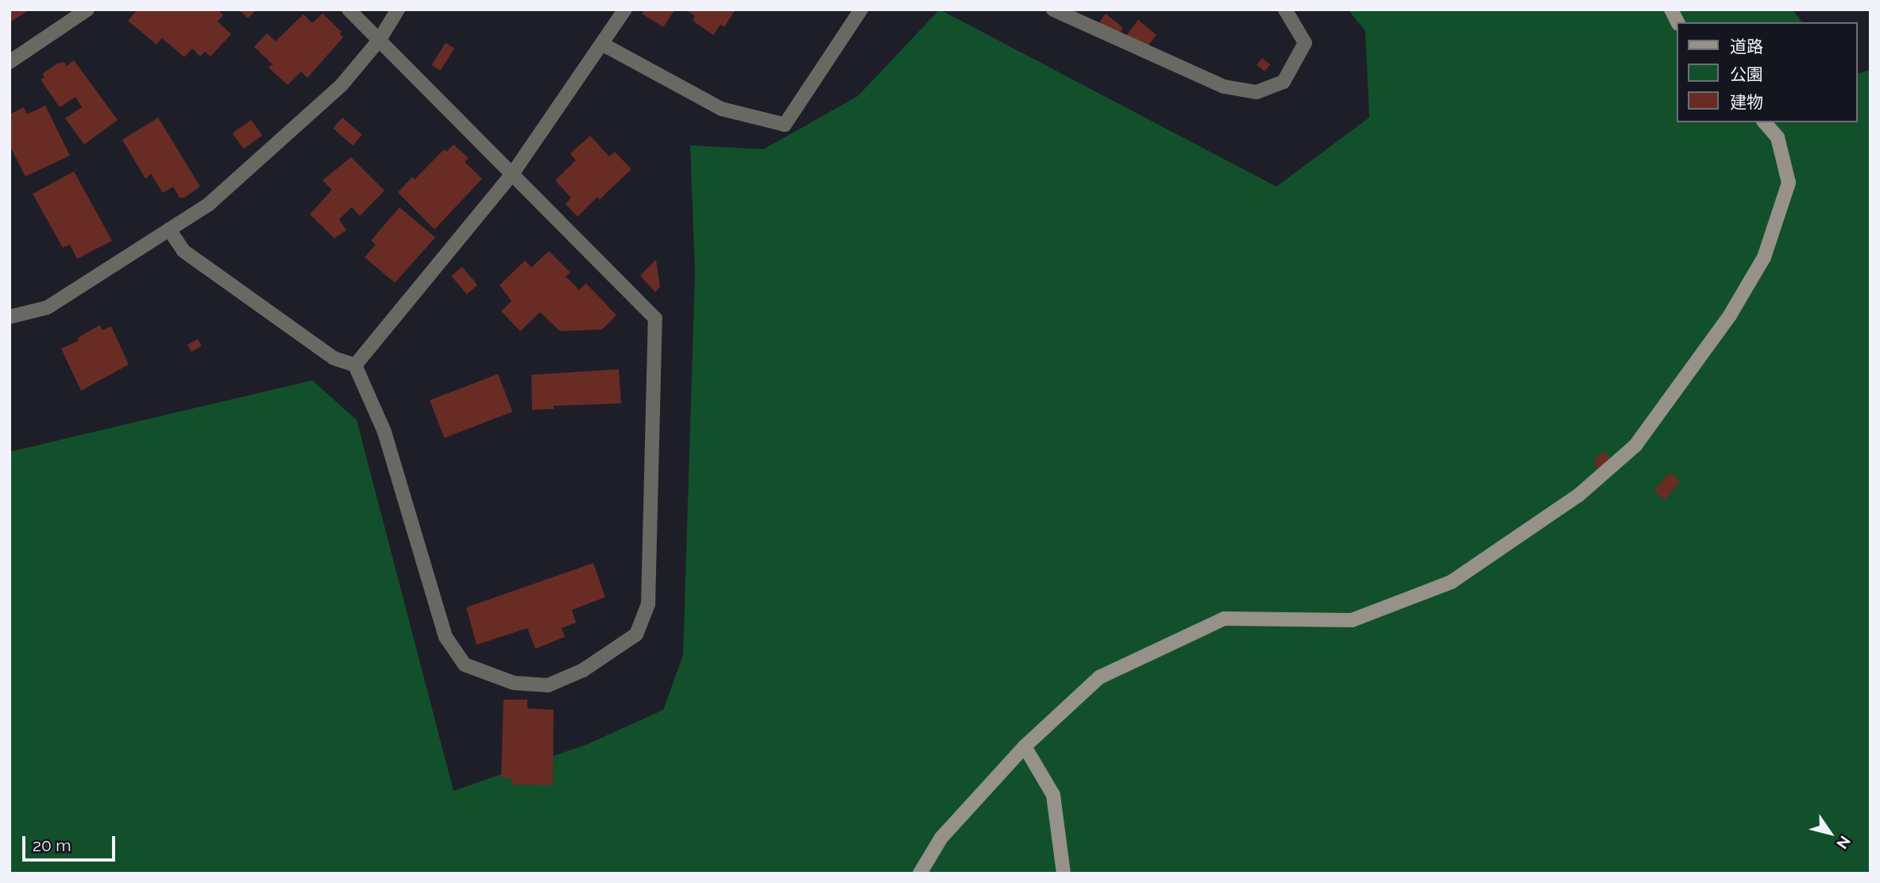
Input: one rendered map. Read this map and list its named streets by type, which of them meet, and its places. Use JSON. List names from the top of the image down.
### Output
{
  "legend": ["道路", "公園", "建物"],
  "scale_bar": "20 m",
  "north": "bottom right"
}
